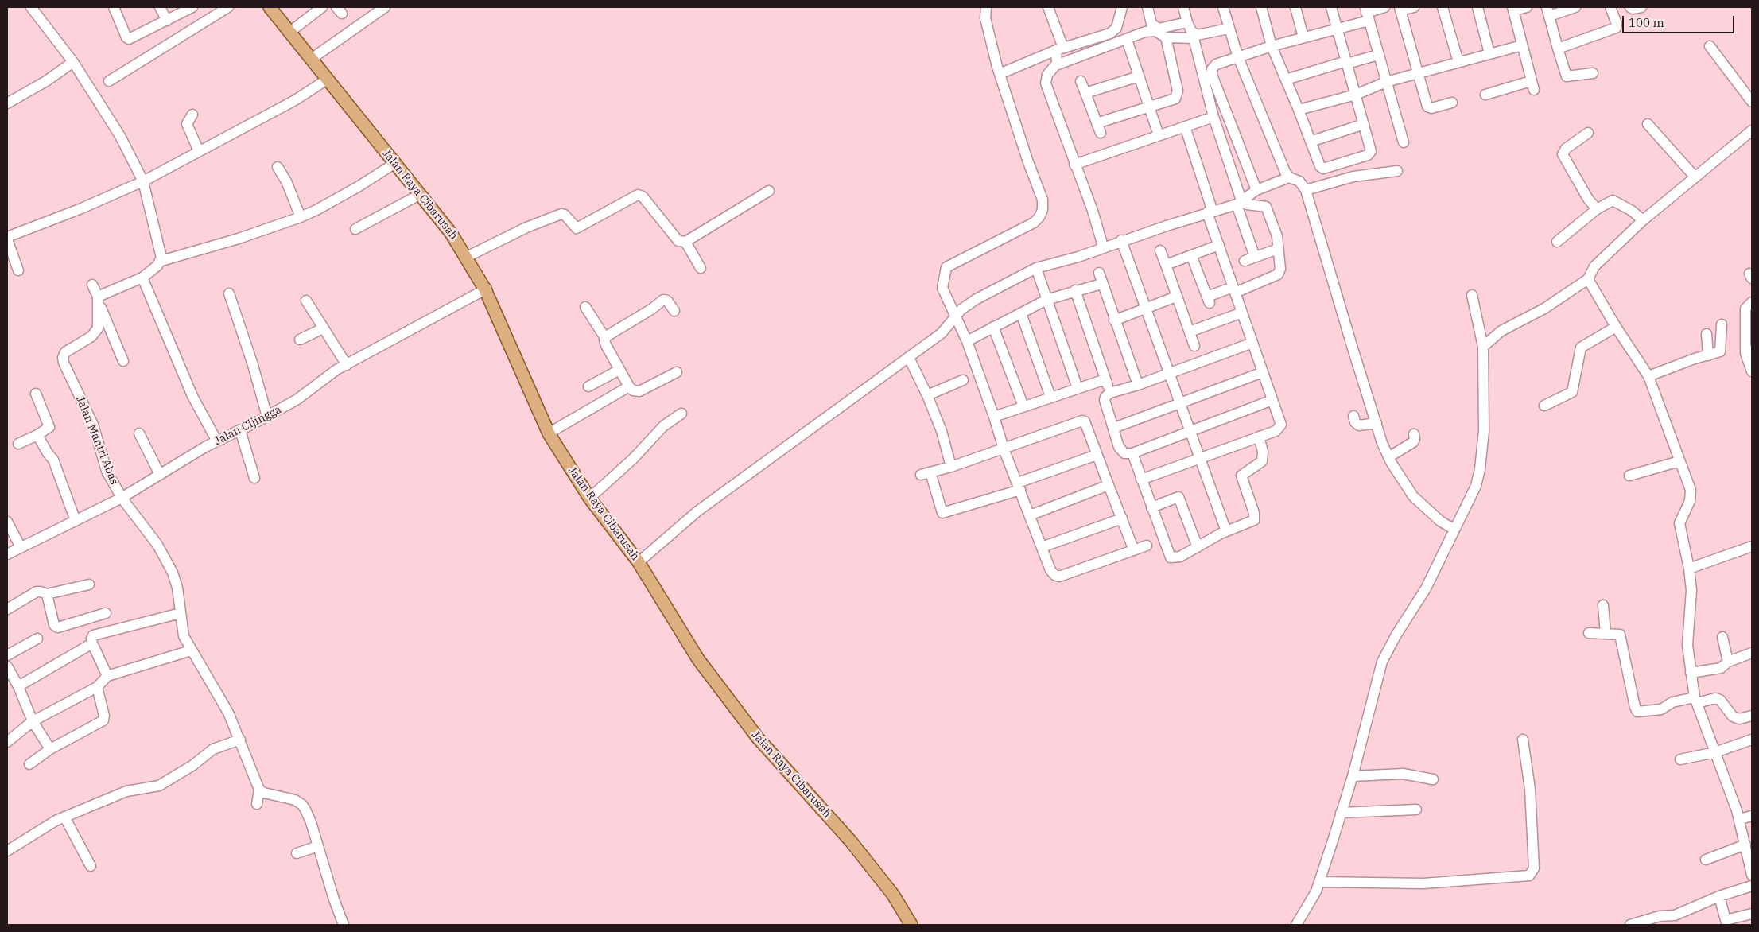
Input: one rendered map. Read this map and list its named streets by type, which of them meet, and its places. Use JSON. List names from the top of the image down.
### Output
{
  "streets": {
    "main road": ["Jalan Raya Cibarusah"],
    "street": ["Jalan Cijingga", "Jalan Mantri Abas"]
  },
  "crossings": [
    ["Jalan Raya Cibarusah", "Jalan Cijingga"],
    ["Jalan Cijingga", "Jalan Mantri Abas"]
  ],
  "scale_bar": "100 m"
}
